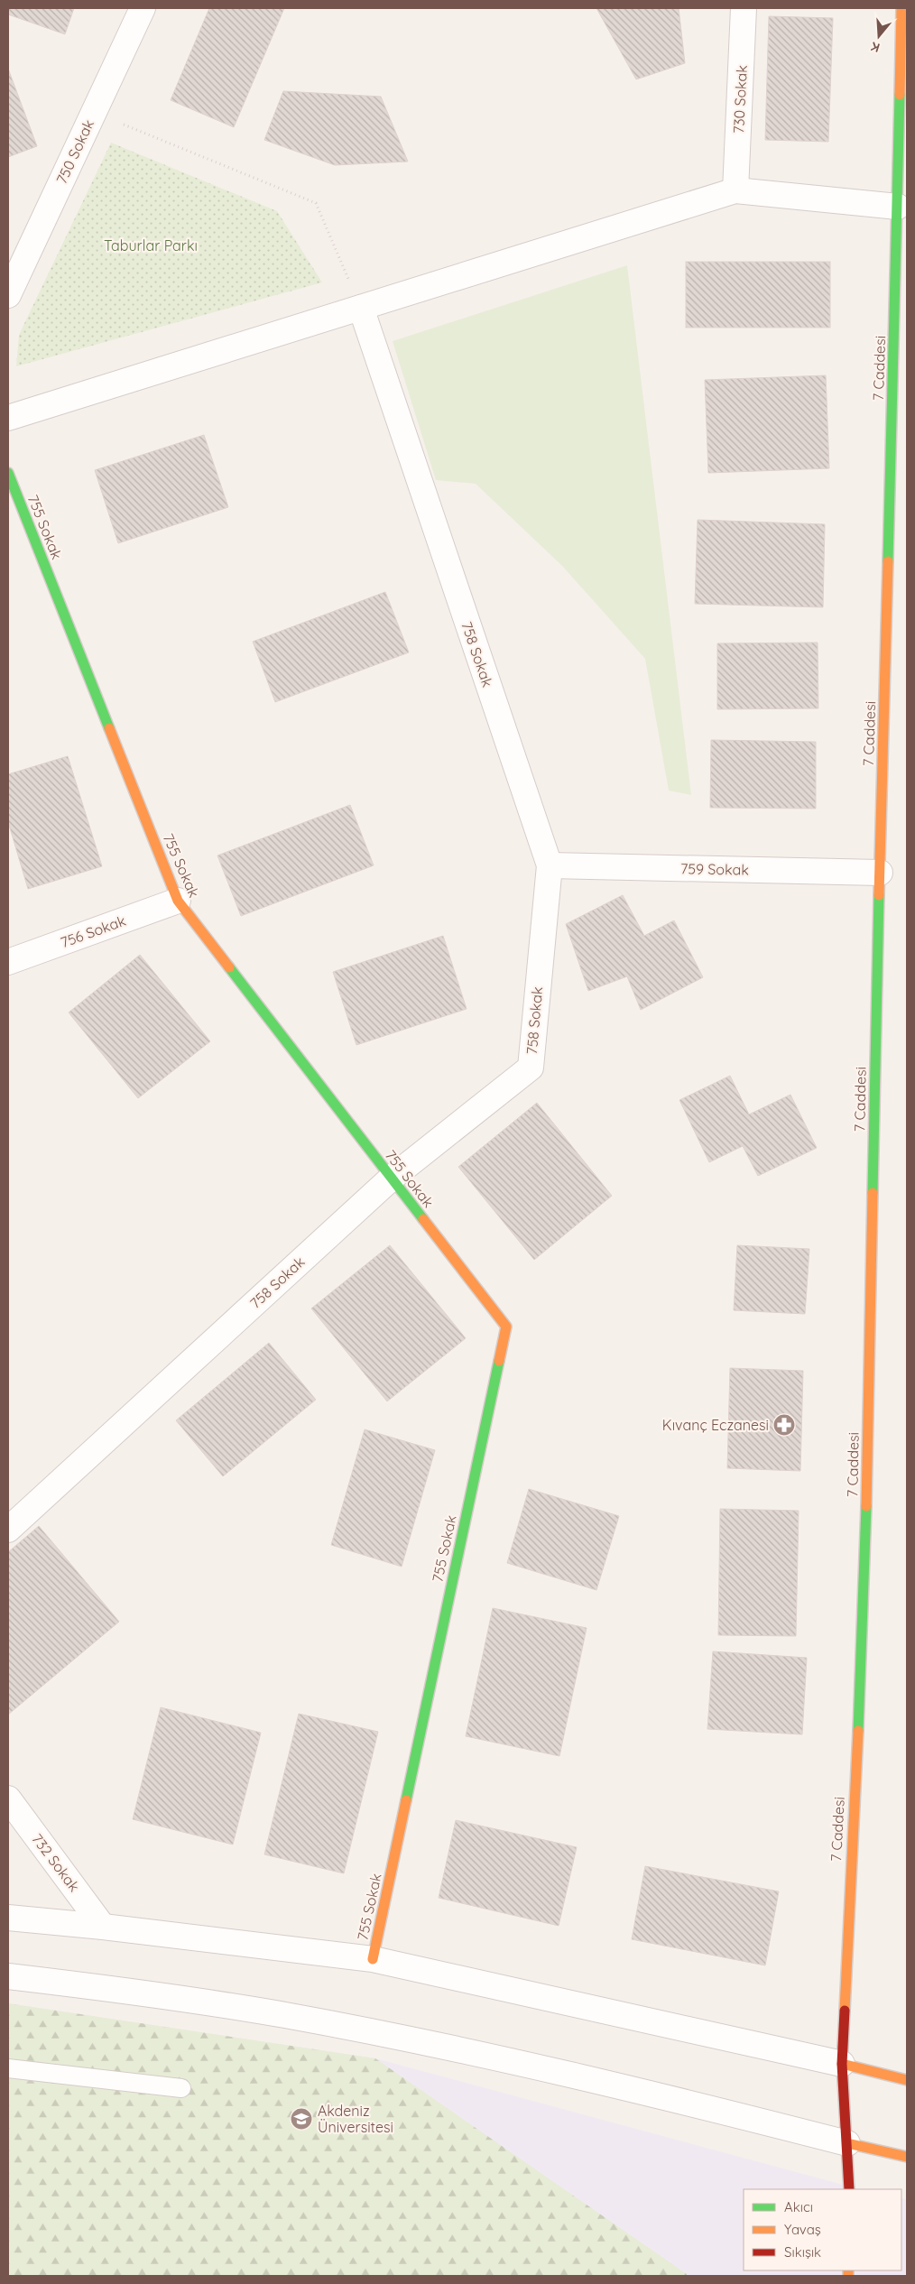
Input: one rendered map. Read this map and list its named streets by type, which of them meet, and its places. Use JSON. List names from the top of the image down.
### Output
{
  "streets": {
    "street": [
      "730 Sokak",
      "750 Sokak",
      "7 Caddesi",
      "755 Sokak",
      "758 Sokak",
      "759 Sokak",
      "756 Sokak",
      "732 Sokak"
    ]
  },
  "crossings": [
    ["7 Caddesi", "759 Sokak"],
    ["755 Sokak", "758 Sokak"],
    ["755 Sokak", "756 Sokak"],
    ["758 Sokak", "759 Sokak"]
  ],
  "parks": ["Taburlar Parkı"],
  "places": {
    "pharmacy": ["Kıvanç Eczanesi"],
    "school or university": ["Akdeniz Üniversitesi"]
  },
  "legend": ["Akıcı", "Yavaş", "Sıkışık"],
  "north": "bottom"
}
